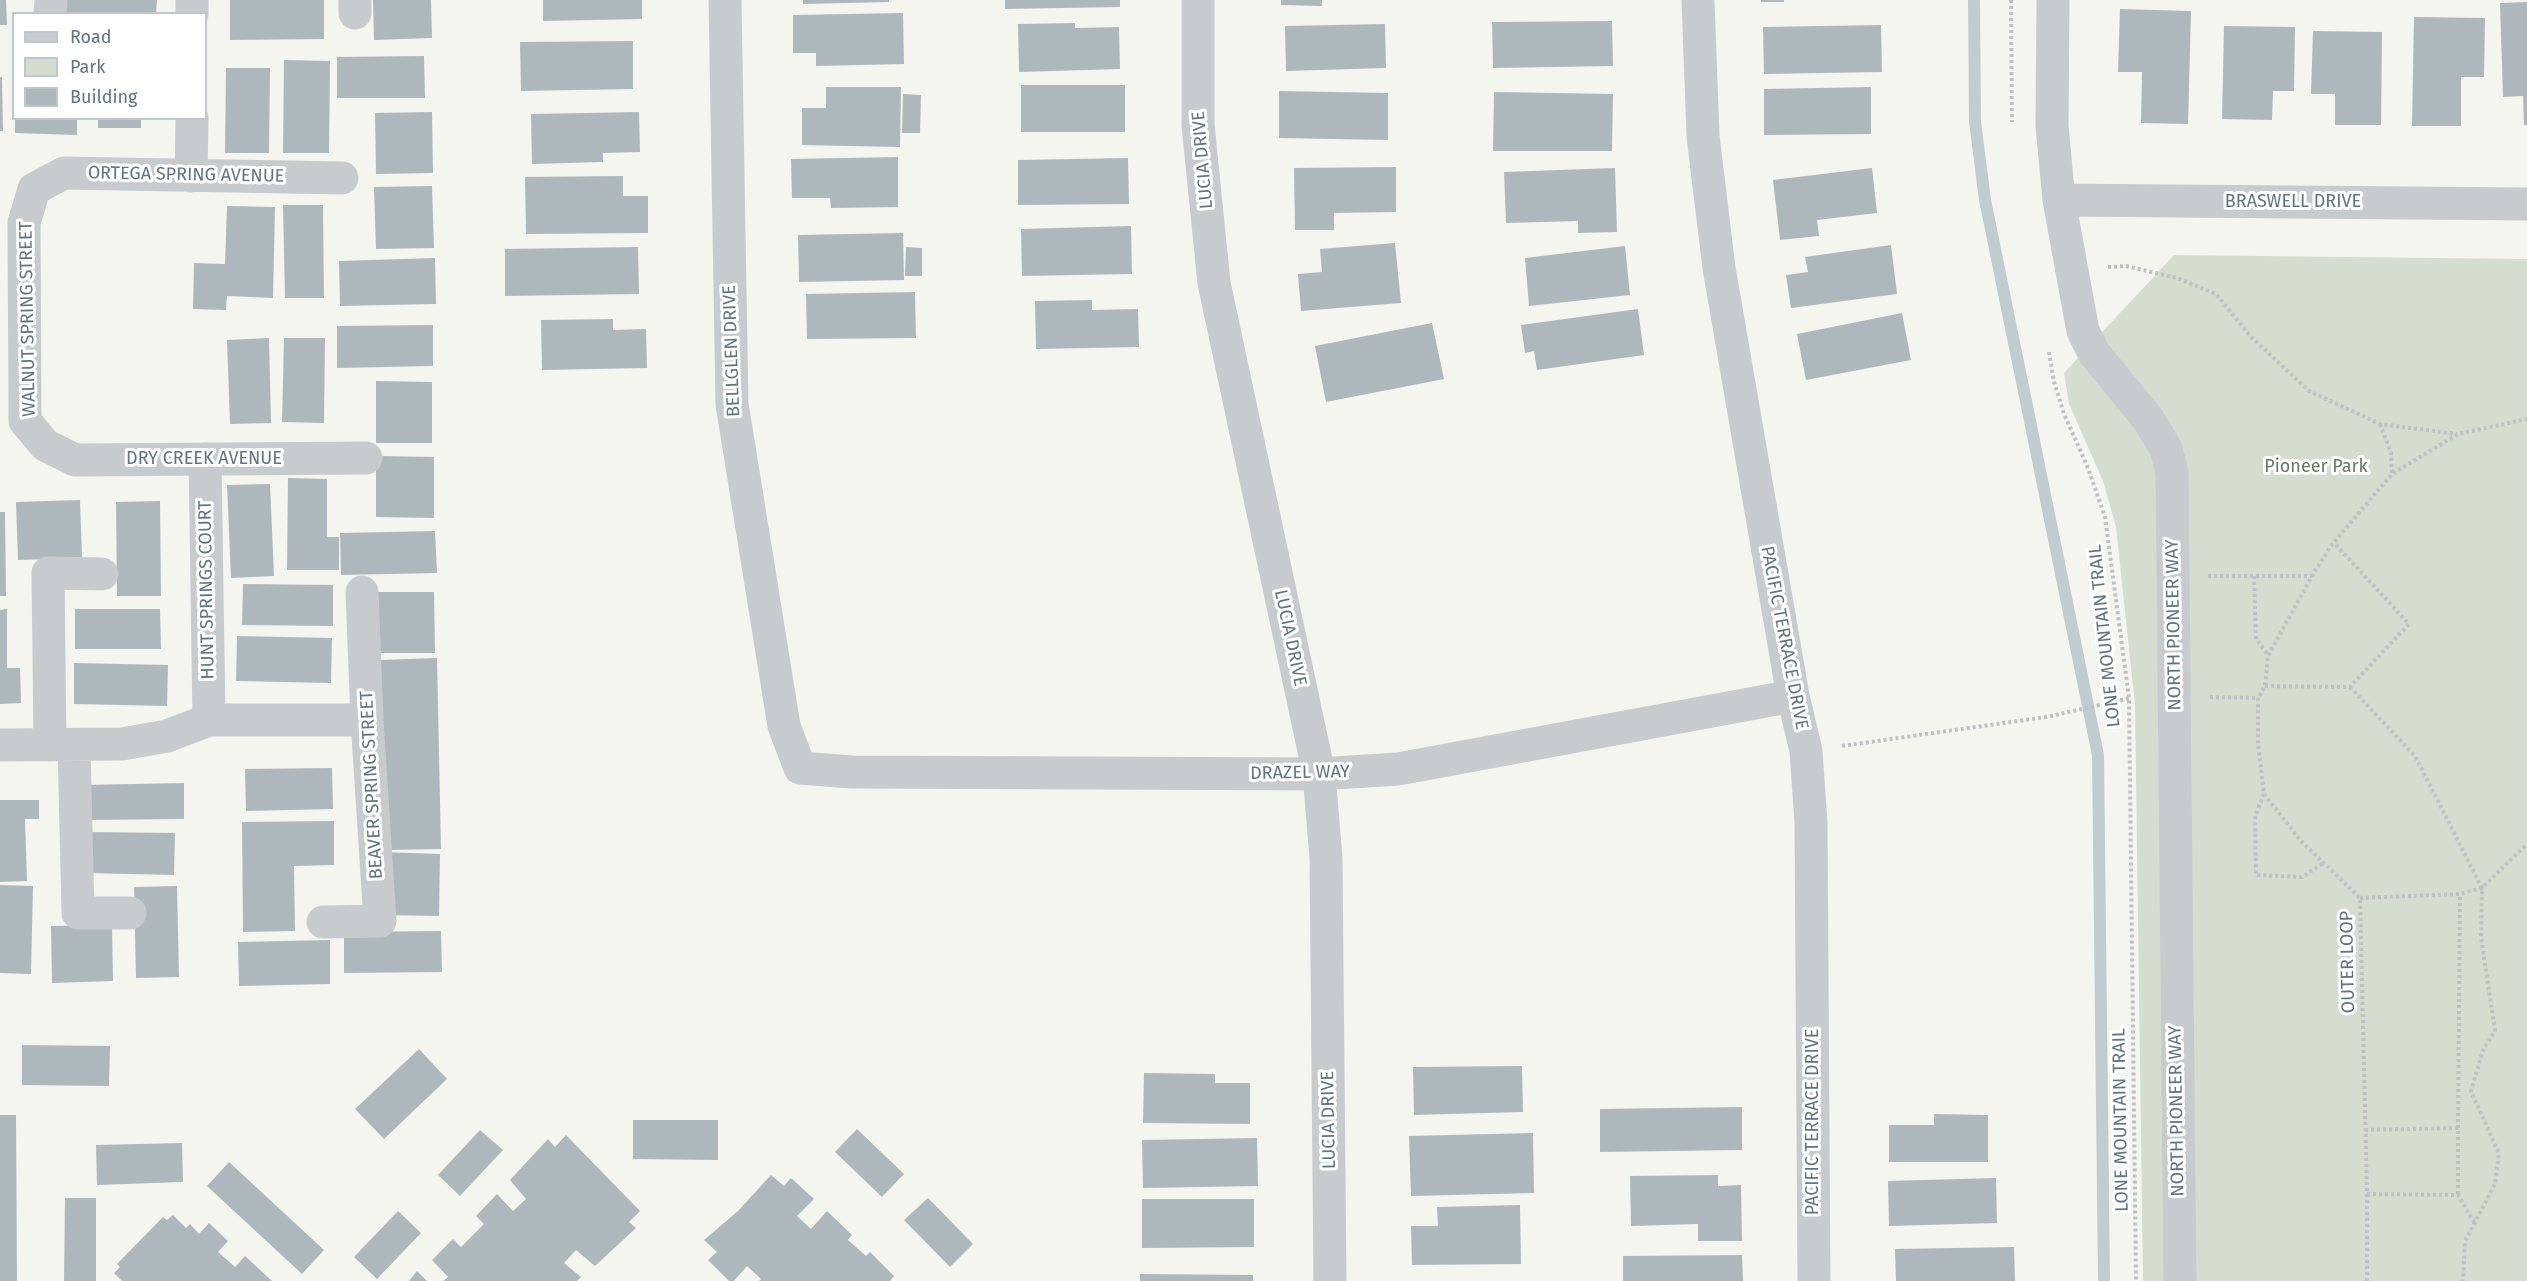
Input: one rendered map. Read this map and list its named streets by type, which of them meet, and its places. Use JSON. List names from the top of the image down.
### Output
{
  "streets": {
    "street": [
      "LUCIA DRIVE",
      "ORTEGA SPRING AVENUE",
      "BRASWELL DRIVE",
      "WALNUT SPRING STREET",
      "BELLGLEN DRIVE",
      "DRY CREEK AVENUE",
      "HUNT SPRINGS COURT",
      "NORTH PIONEER WAY",
      "PACIFIC TERRACE DRIVE",
      "DRAZEL WAY",
      "BEAVER SPRING STREET"
    ],
    "path": ["LONE MOUNTAIN TRAIL", "OUTER LOOP"]
  },
  "crossings": [
    ["LUCIA DRIVE", "DRAZEL WAY"],
    ["ORTEGA SPRING AVENUE", "WALNUT SPRING STREET"],
    ["BRASWELL DRIVE", "NORTH PIONEER WAY"],
    ["WALNUT SPRING STREET", "DRY CREEK AVENUE"],
    ["BELLGLEN DRIVE", "DRAZEL WAY"],
    ["DRY CREEK AVENUE", "HUNT SPRINGS COURT"],
    ["PACIFIC TERRACE DRIVE", "DRAZEL WAY"]
  ],
  "parks": ["Pioneer Park"],
  "legend": ["Road", "Park", "Building"]
}
